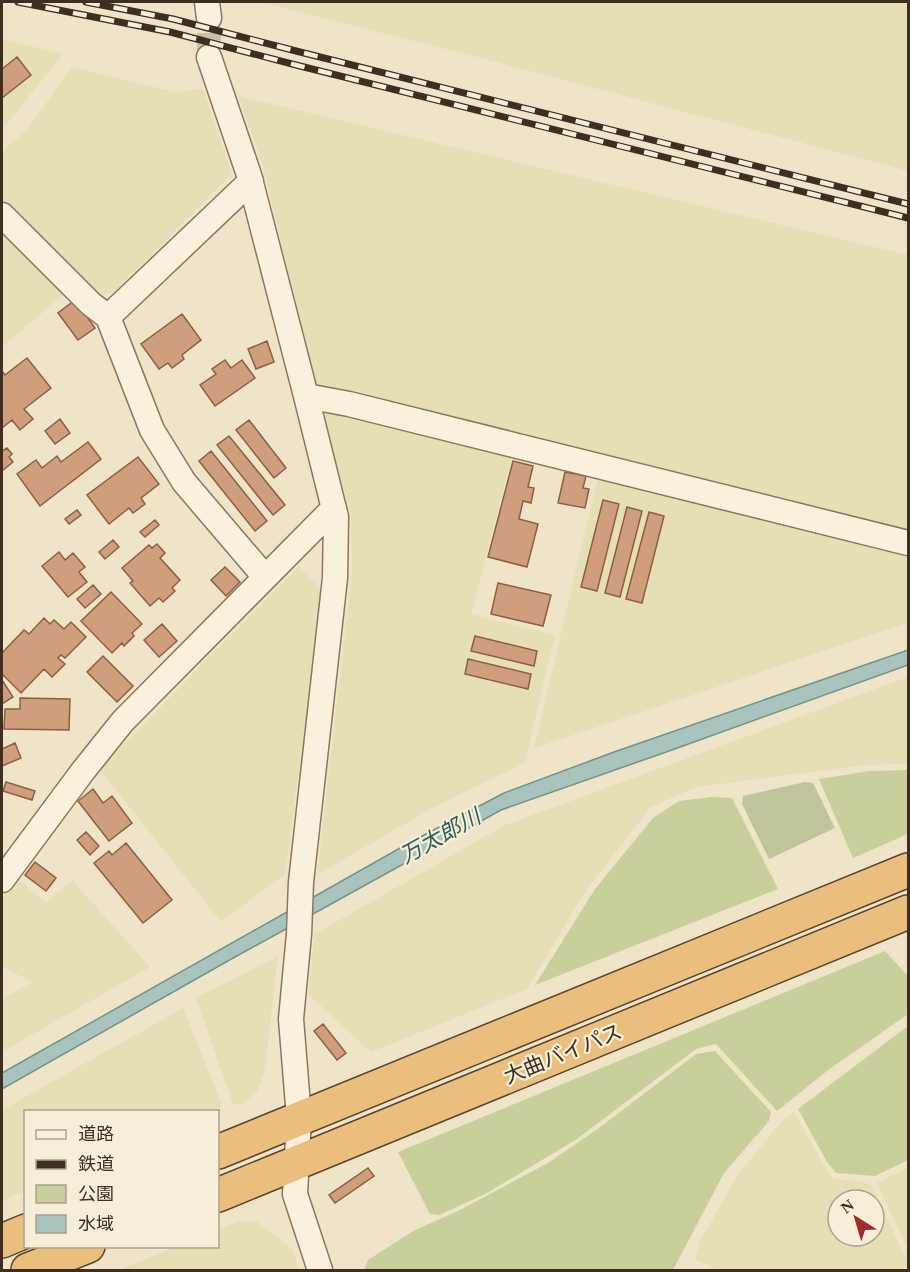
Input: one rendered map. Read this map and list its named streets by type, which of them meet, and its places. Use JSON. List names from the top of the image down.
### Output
{
  "streets": {
    "highway": ["大曲バイパス"]
  },
  "water": ["万太郎川"],
  "legend": [
    "道路",
    "鉄道",
    "公園",
    "水域"
  ],
  "north": "top left"
}
